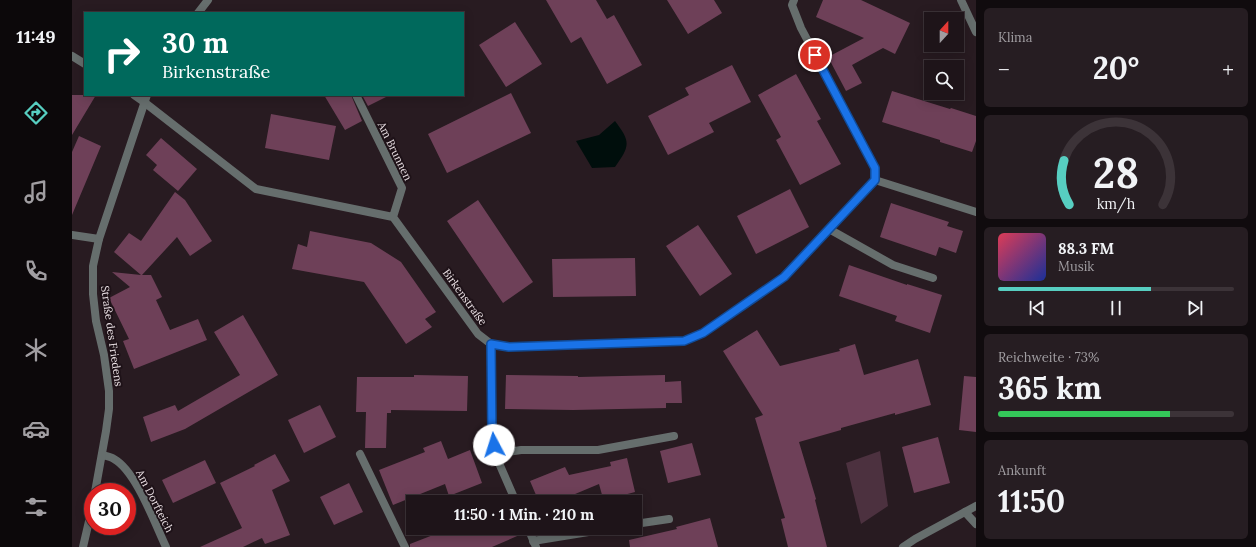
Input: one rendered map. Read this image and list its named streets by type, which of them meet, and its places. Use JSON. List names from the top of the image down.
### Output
{
  "streets": {
    "street": [
      "Am Brunnen",
      "Birkenstraße",
      "Straße des Friedens",
      "Am Dorfteich"
    ]
  },
  "crossings": [
    ["Am Brunnen", "Birkenstraße"],
    ["Straße des Friedens", "Am Dorfteich"]
  ],
  "north": "top",
  "page": {
    "tabs": "11:49",
    "tile": [
      "Klima",
      ["Reichweite · 73%", "365 km"],
      ["Ankunft", "11:50"]
    ],
    "turn": ["30 m", "Birkenstraße"],
    "heat": ["−", "20°", "+"],
    "song": ["88.3 FM", "Musik"],
    "limit": "30",
    "trip": "11:50 · 1 Min. · 210 m",
    "gauge": ["28", "km/h"]
  }
}
